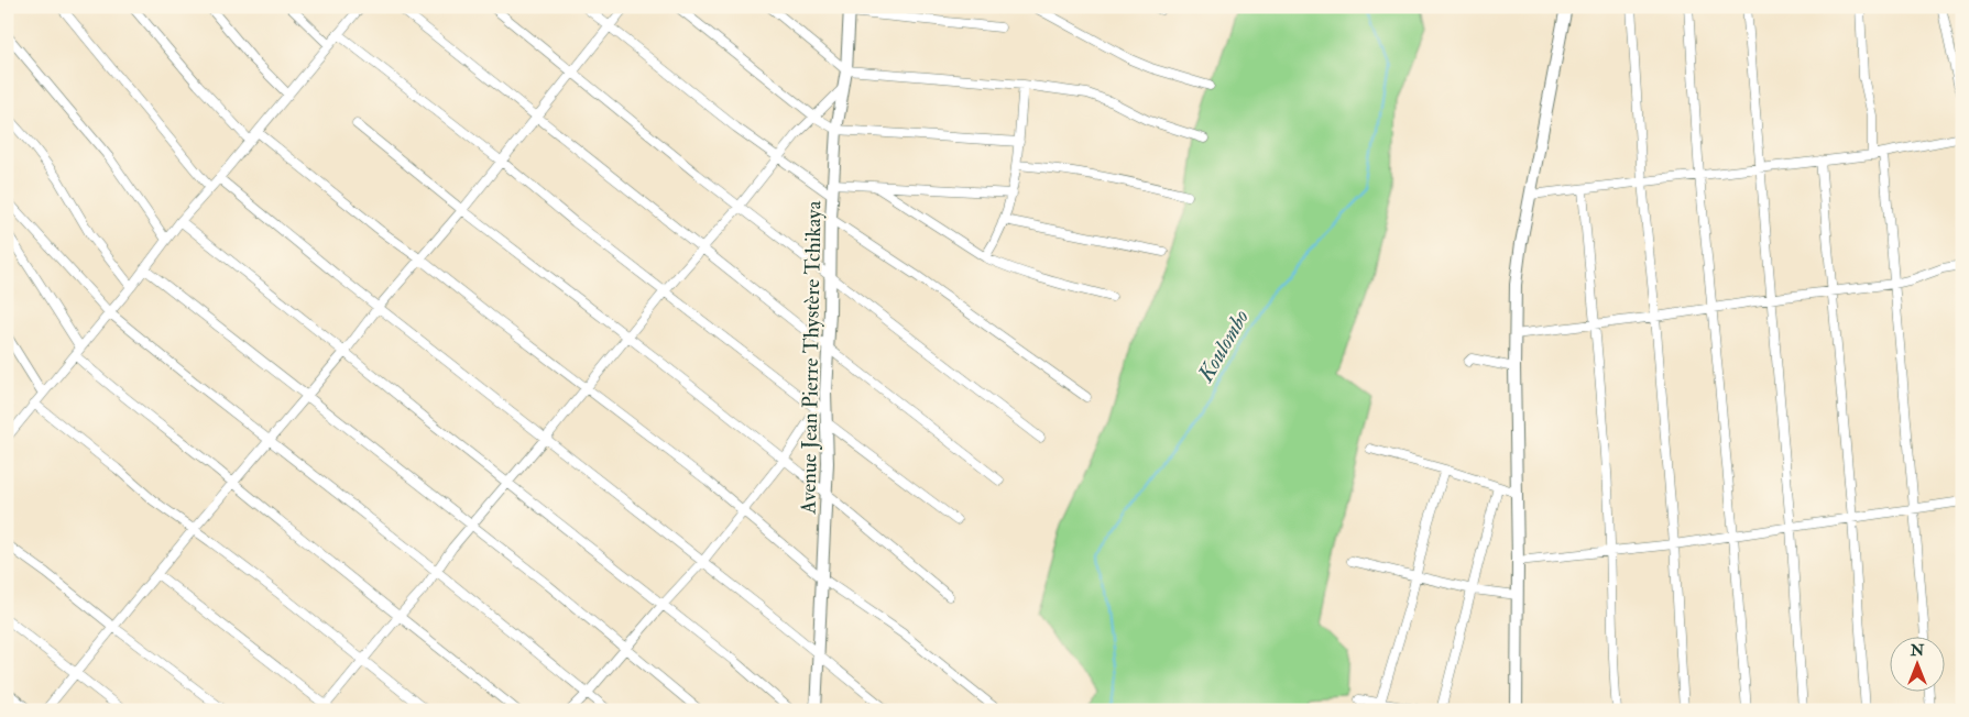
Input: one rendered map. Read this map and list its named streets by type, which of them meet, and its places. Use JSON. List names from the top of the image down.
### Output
{
  "streets": {
    "street": ["Avenue Jean Pierre Thystère Tchikaya"]
  },
  "water": ["Koulombo"],
  "north": "top"
}
